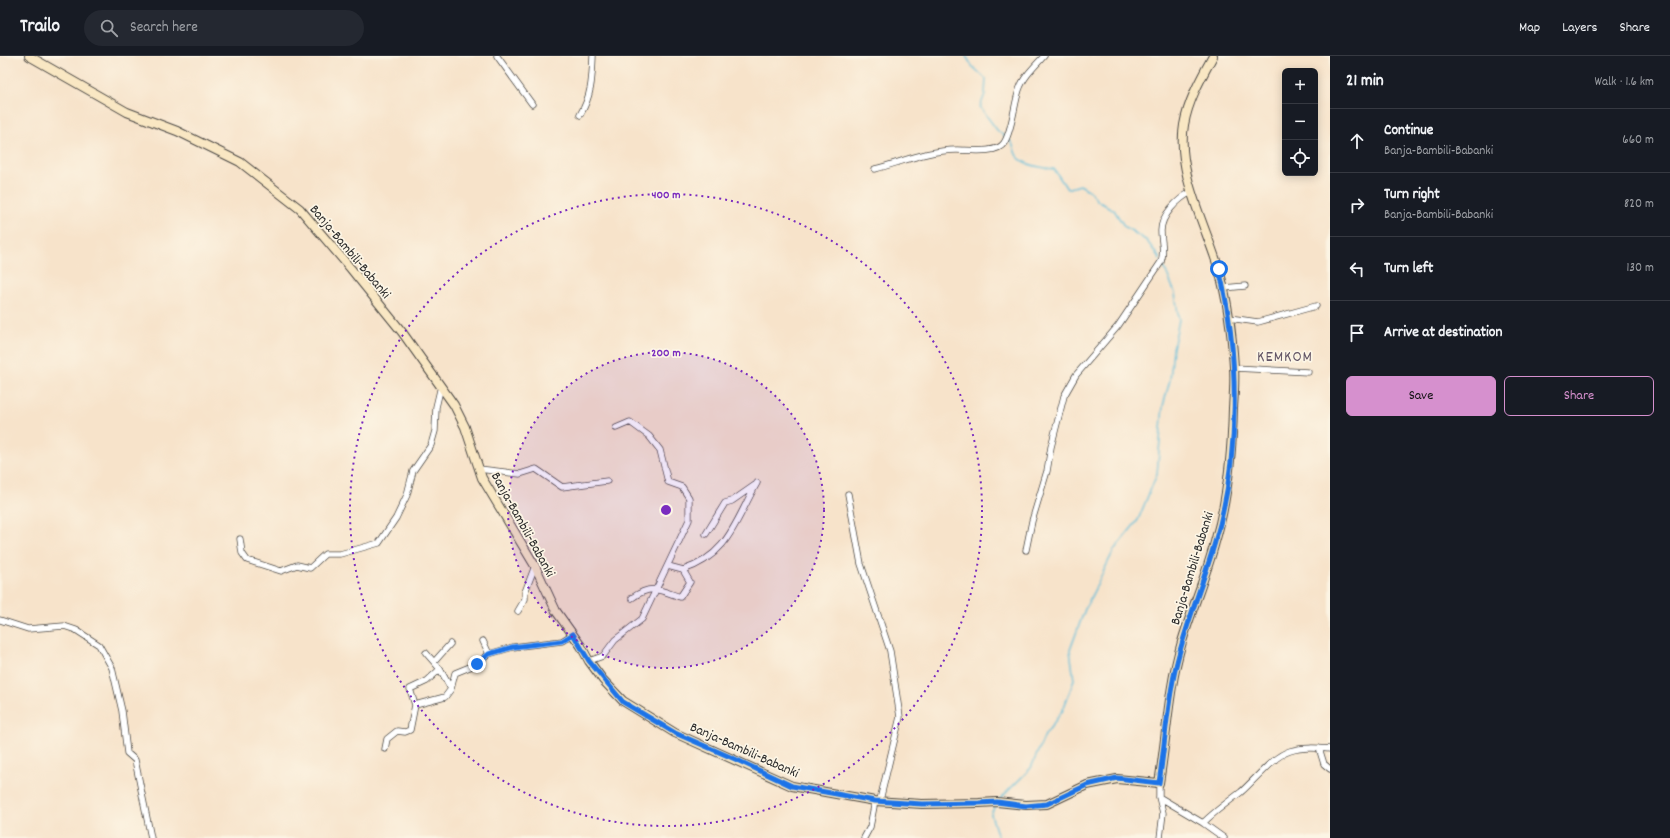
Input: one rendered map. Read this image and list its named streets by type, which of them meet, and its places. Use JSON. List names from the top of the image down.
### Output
{
  "streets": {
    "street": ["Banja-Bambili-Babanki"]
  },
  "districts": ["KEMKOM"],
  "page": {
    "header": "Trailo",
    "search": "Search here",
    "nav": ["Map", "Layers", "Share"],
    "heading": ["21 min", "Walk · 1.6 km"],
    "map_buttons": ["+", "−"],
    "list": [
      ["Continue", "Banja-Bambili-Babanki", "660 m"],
      ["Turn right", "Banja-Bambili-Babanki", "820 m"],
      ["Turn left", "130 m"],
      "Arrive at destination"
    ],
    "buttons": ["Save", "Share"]
  },
  "rings": ["400 m", "200 m"]
}
